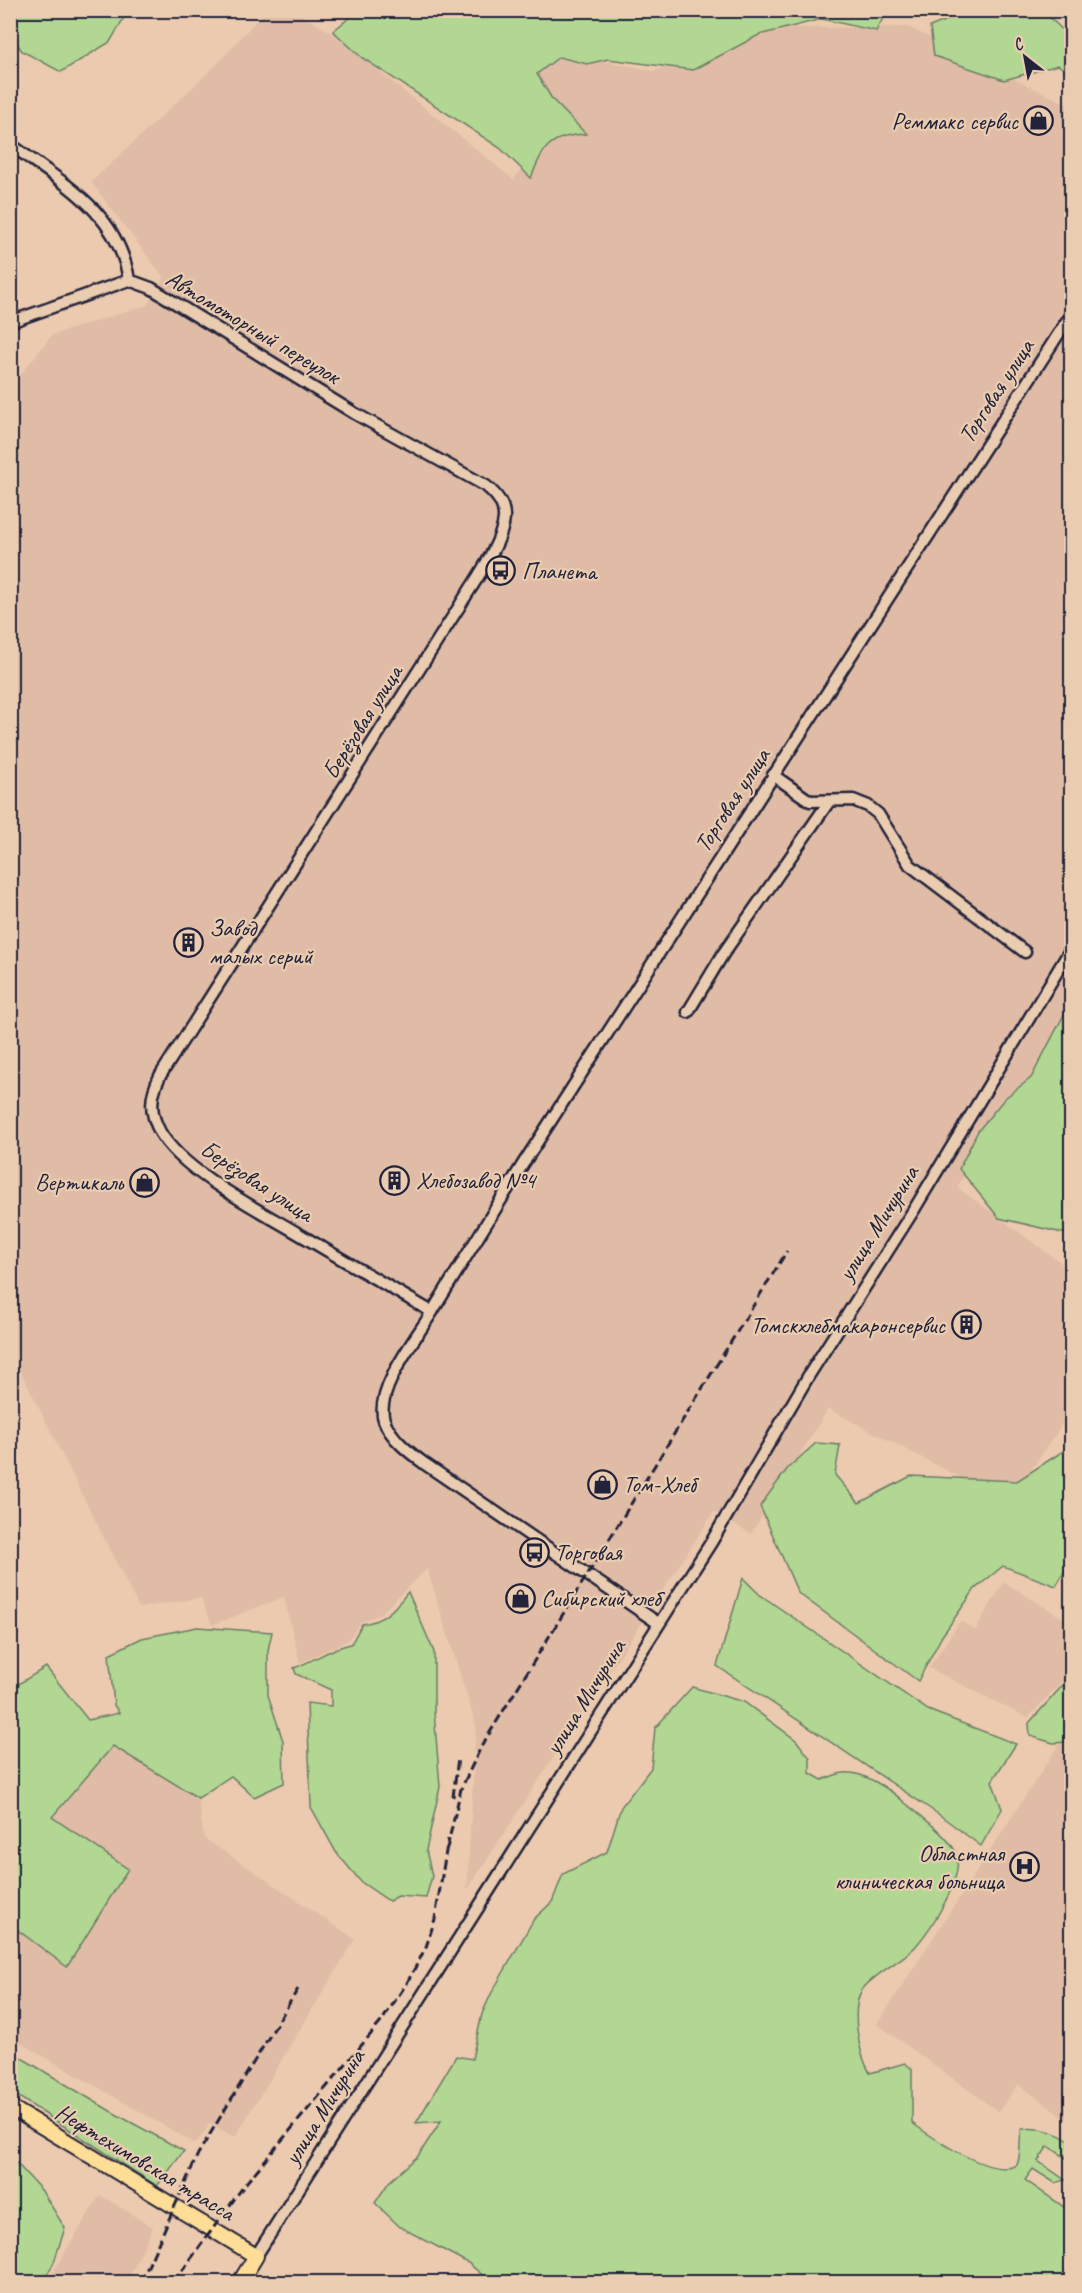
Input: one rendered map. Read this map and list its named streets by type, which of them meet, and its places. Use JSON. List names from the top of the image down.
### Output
{
  "streets": {
    "main road": ["улица Мичурина", "Нефтехимовская трасса"],
    "street": ["Автомоторный переулок", "Торговая улица", "Берёзовая улица"]
  },
  "crossings": [
    ["Автомоторный переулок", "Берёзовая улица"],
    ["Торговая улица", "Берёзовая улица"],
    ["улица Мичурина", "Нефтехимовская трасса"]
  ],
  "places": {
    "shop": [
      "Реммакс сервис",
      "Вертикаль",
      "Том-Хлеб",
      "Сибирский хлеб"
    ],
    "bus stop": ["Планета", "Торговая"],
    "building": ["Завод малых серий", "Хлебозавод №4", "Томскхлебмакаронсервис"],
    "hospital": ["Областная клиническая больница"]
  },
  "north": "top left"
}
